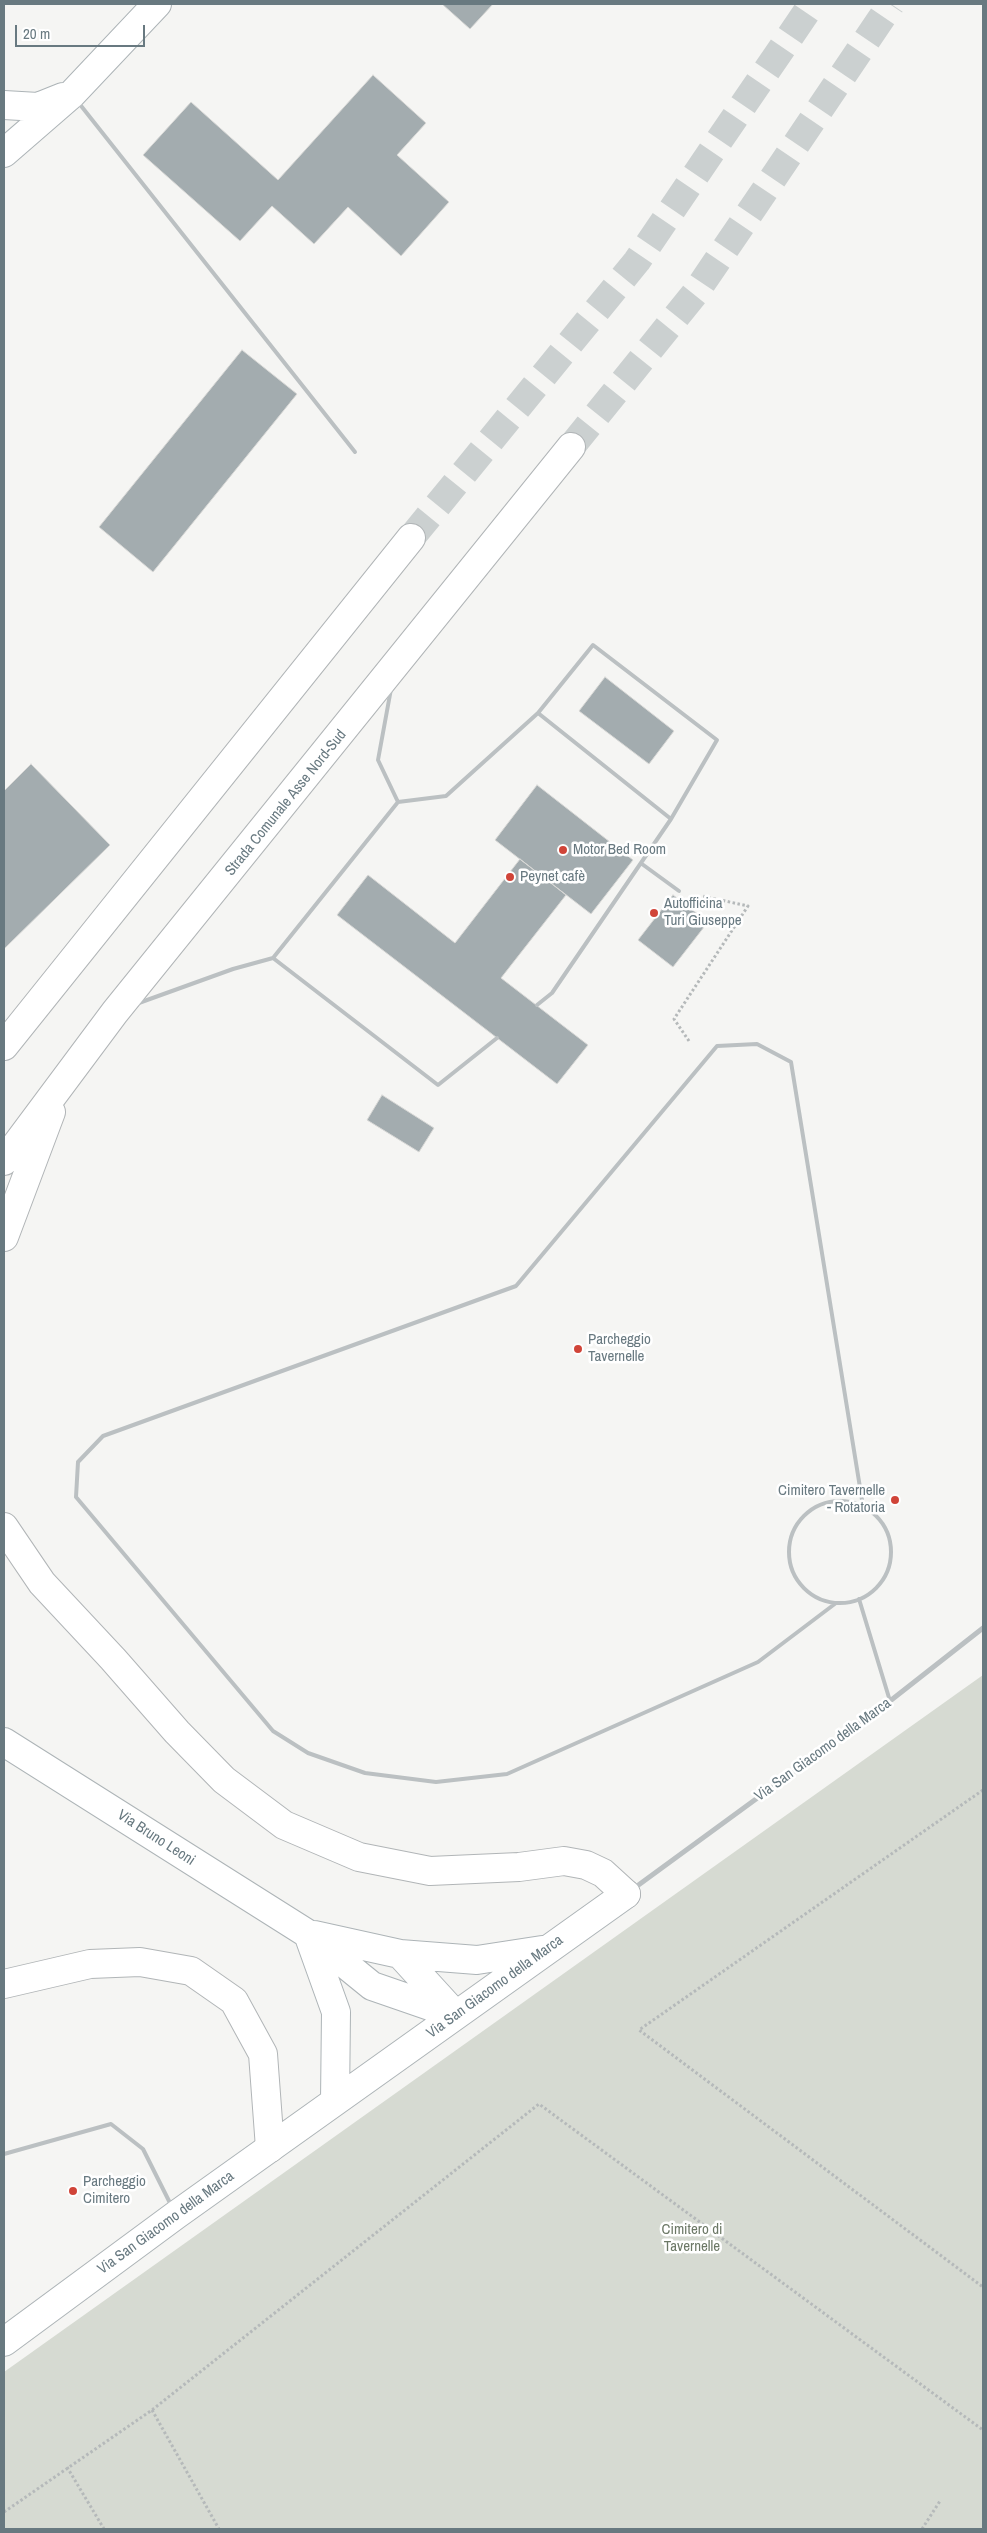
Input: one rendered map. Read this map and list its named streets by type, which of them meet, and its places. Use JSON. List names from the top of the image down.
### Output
{
  "streets": {
    "main road": ["Strada Comunale Asse Nord-Sud", "Via San Giacomo della Marca", "Via Bruno Leoni"]
  },
  "crossings": [
    ["Via San Giacomo della Marca", "Via Bruno Leoni"]
  ],
  "parks": ["Cimitero di Tavernelle"],
  "places": [
    "Motor Bed Room",
    "Peynet cafè",
    "Autofficina Turi Giuseppe",
    "Parcheggio Tavernelle",
    "Cimitero Tavernelle - Rotatoria",
    "Parcheggio Cimitero"
  ],
  "scale_bar": "20 m"
}
